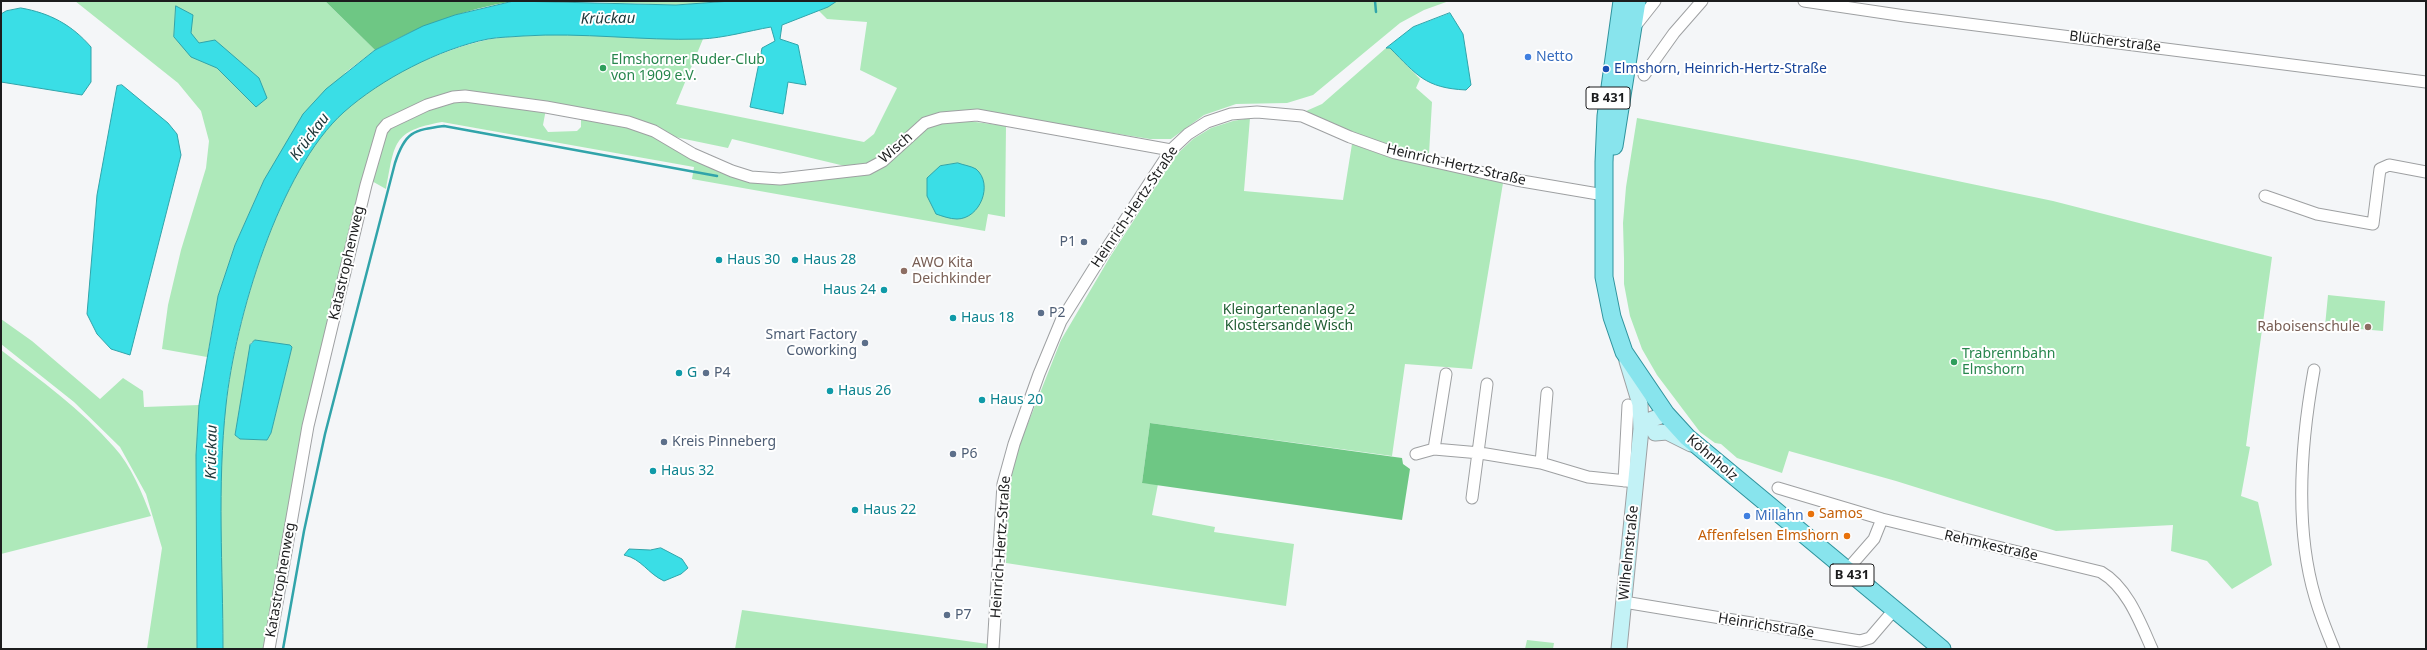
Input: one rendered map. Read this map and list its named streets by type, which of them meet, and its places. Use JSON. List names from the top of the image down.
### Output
{
  "streets": {
    "main road": ["B 431", "Köhnholz", "Wilhelmstraße"],
    "street": [
      "Blücherstraße",
      "Wisch",
      "Heinrich-Hertz-Straße",
      "Katastrophenweg",
      "Rehmkestraße",
      "Heinrichstraße"
    ]
  },
  "crossings": [
    ["B 431", "Heinrich-Hertz-Straße"],
    ["B 431", "Köhnholz"],
    ["Wisch", "Heinrich-Hertz-Straße"],
    ["Wisch", "Katastrophenweg"],
    ["Heinrich-Hertz-Straße", "Köhnholz"],
    ["Köhnholz", "Wilhelmstraße"],
    ["Köhnholz", "Heinrichstraße"],
    ["Wilhelmstraße", "Heinrichstraße"]
  ],
  "water": ["Krückau"],
  "parks": ["Kleingartenanlage 2 Klostersande Wisch"],
  "places": [
    "Netto",
    "Elmshorner Ruder-Club von 1909 e.V.",
    "Elmshorn, Heinrich-Hertz-Straße",
    "P1",
    "Haus 30",
    "Haus 28",
    "AWO Kita Deichkinder",
    "Haus 24",
    "P2",
    "Haus 18",
    "Raboisenschule",
    "Smart Factory Coworking",
    "Trabrennbahn Elmshorn",
    "G",
    "P4",
    "Haus 26",
    "Haus 20",
    "Kreis Pinneberg",
    "P6",
    "Haus 32",
    "Haus 22",
    "Samos",
    "Millahn",
    "Affenfelsen Elmshorn",
    "P7"
  ]
}
